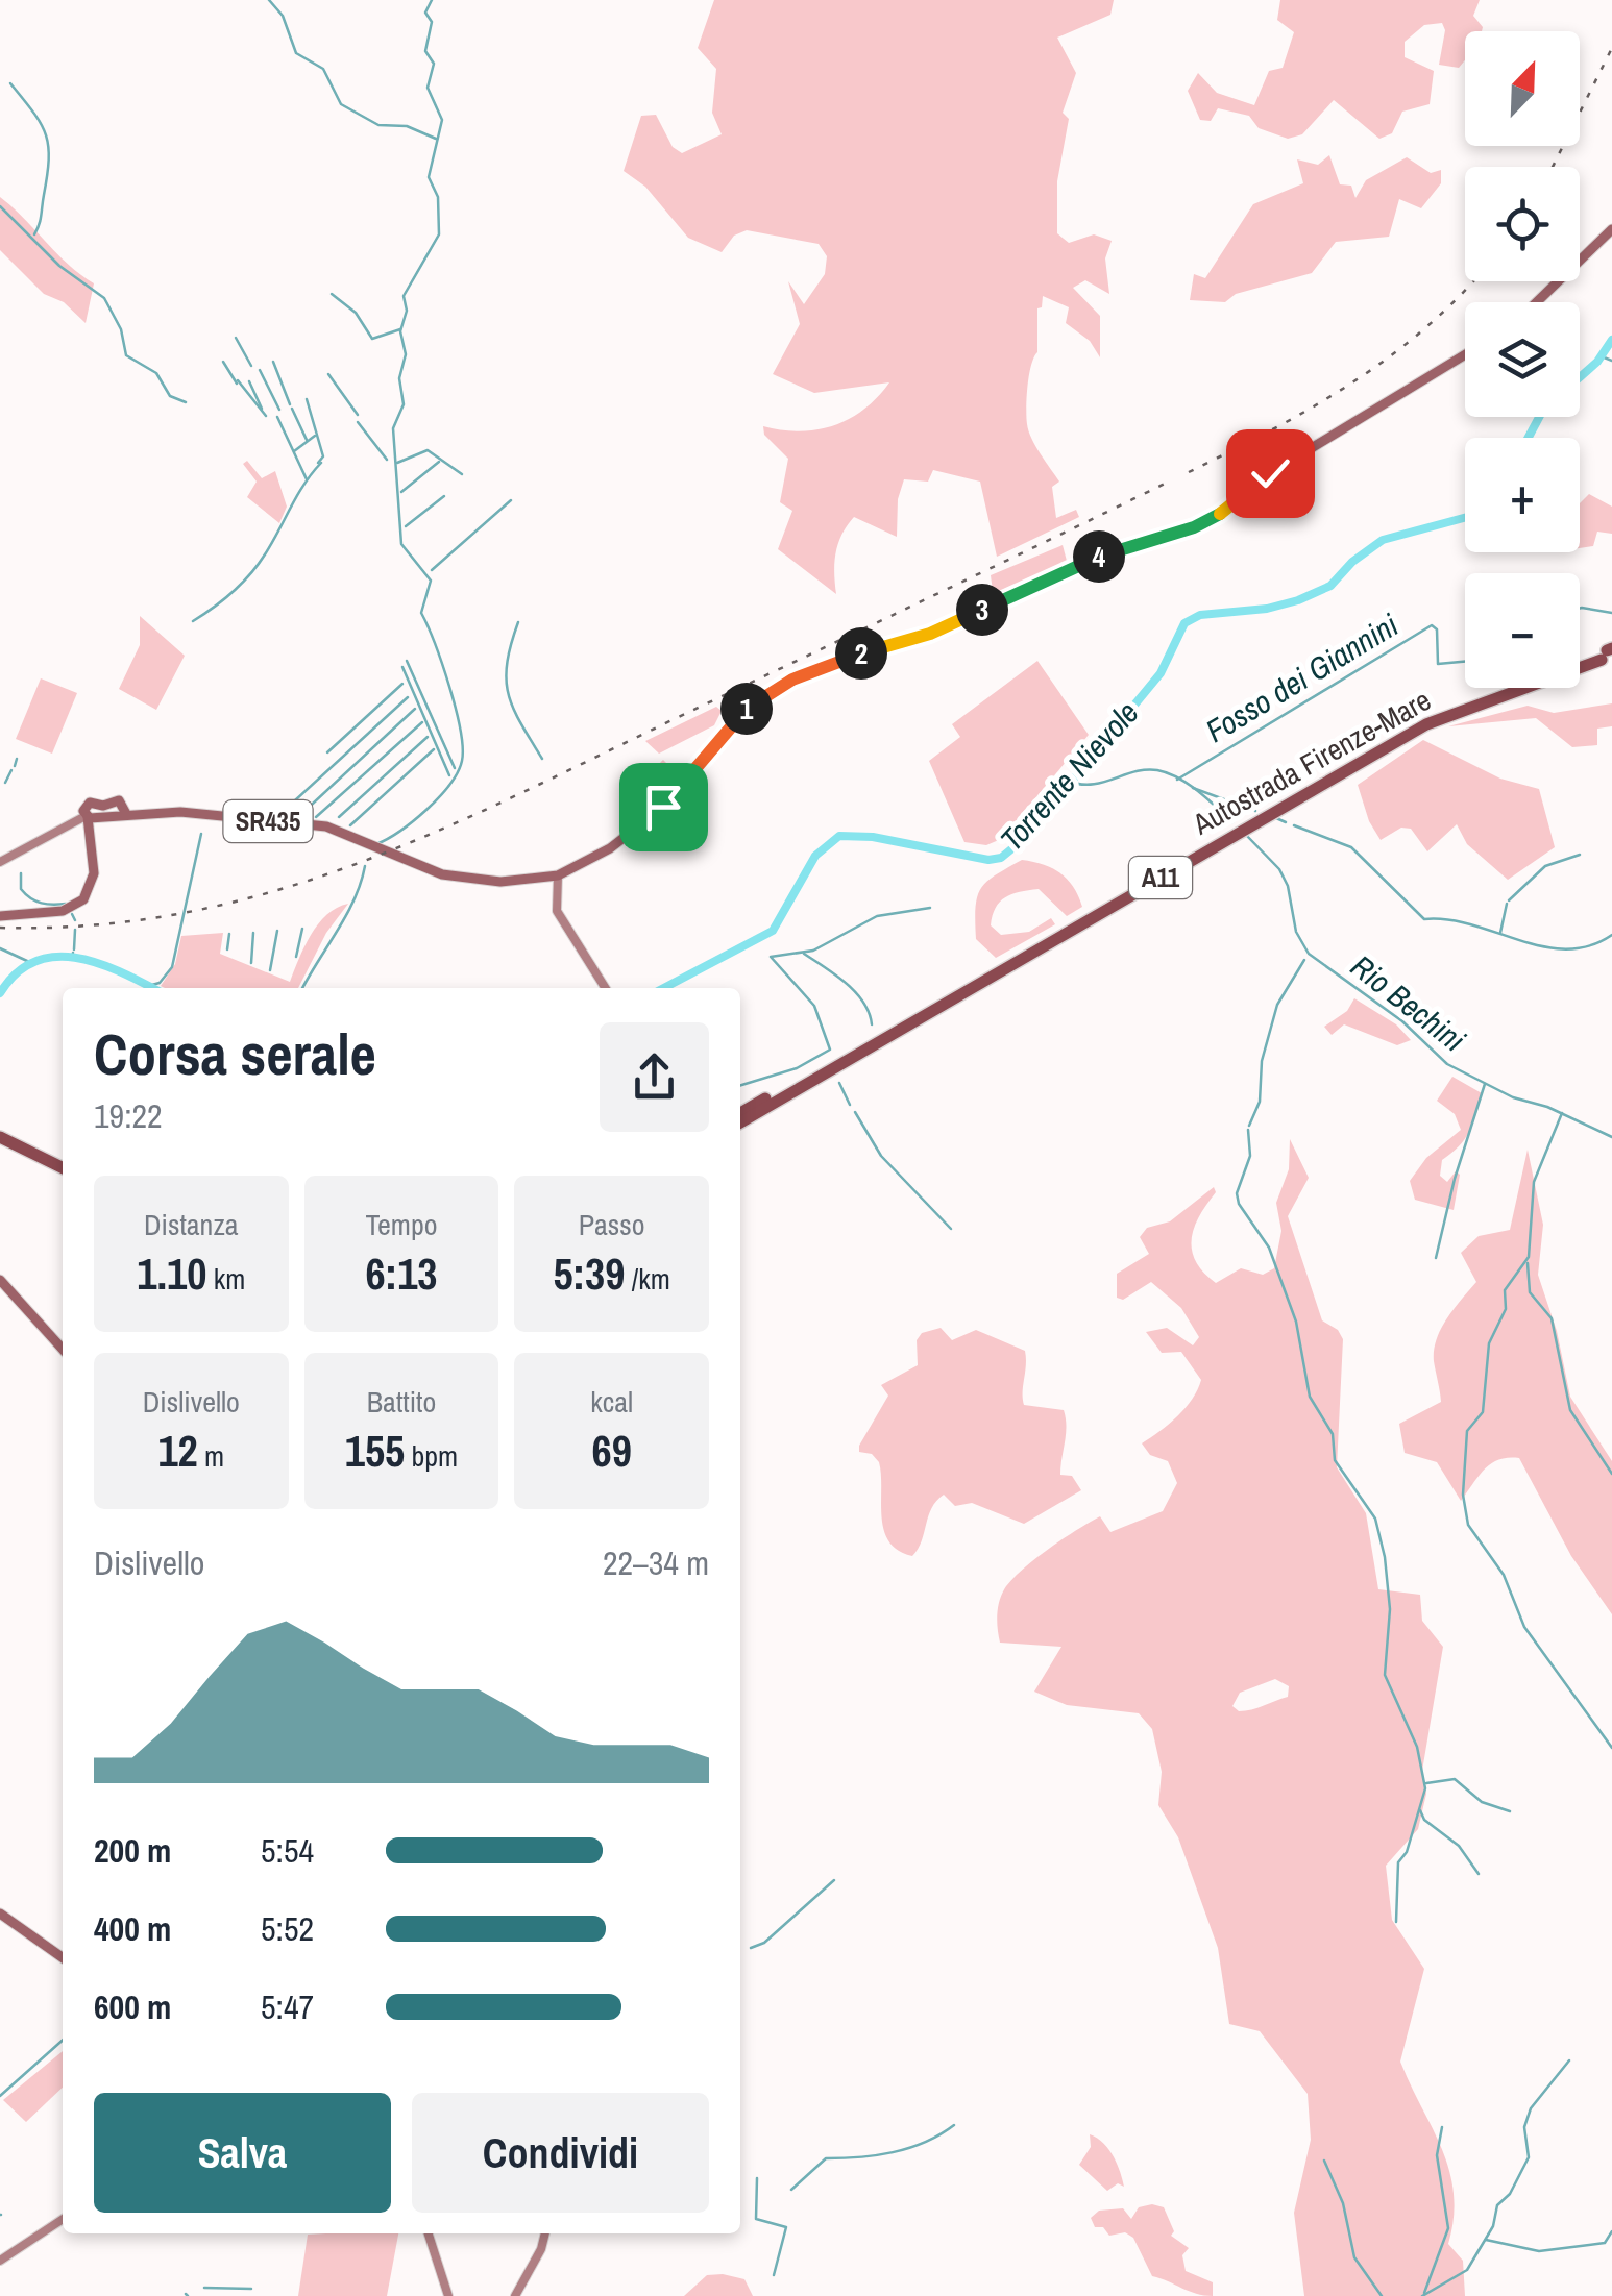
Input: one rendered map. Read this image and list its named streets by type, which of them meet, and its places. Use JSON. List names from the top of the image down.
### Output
{
  "streets": {
    "highway": ["Autostrada Firenze-Mare", "A11"],
    "main road": ["SR435"]
  },
  "water": ["Fosso dei Giannini", "Torrente Nievole", "Rio Bechini"],
  "north": "top right",
  "page": {
    "map_buttons": ["+", "−"],
    "pins": [
      "4",
      "3",
      "2",
      "1"
    ],
    "heading": ["Corsa serale", "19:22"],
    "stats": [
      ["Distanza", "1.10 km"],
      ["Tempo", "6:13"],
      ["Passo", "5:39 /km"],
      ["Dislivello", "12 m"],
      ["Battito", "155 bpm"],
      ["kcal", "69"]
    ],
    "chart": ["Dislivello", "22–34 m"],
    "list": [
      {
        "name": "200 m",
        "note": "5:54"
      },
      {
        "name": "400 m",
        "note": "5:52"
      },
      {
        "name": "600 m",
        "note": "5:47"
      }
    ],
    "buttons": ["Salva", "Condividi"]
  }
}
